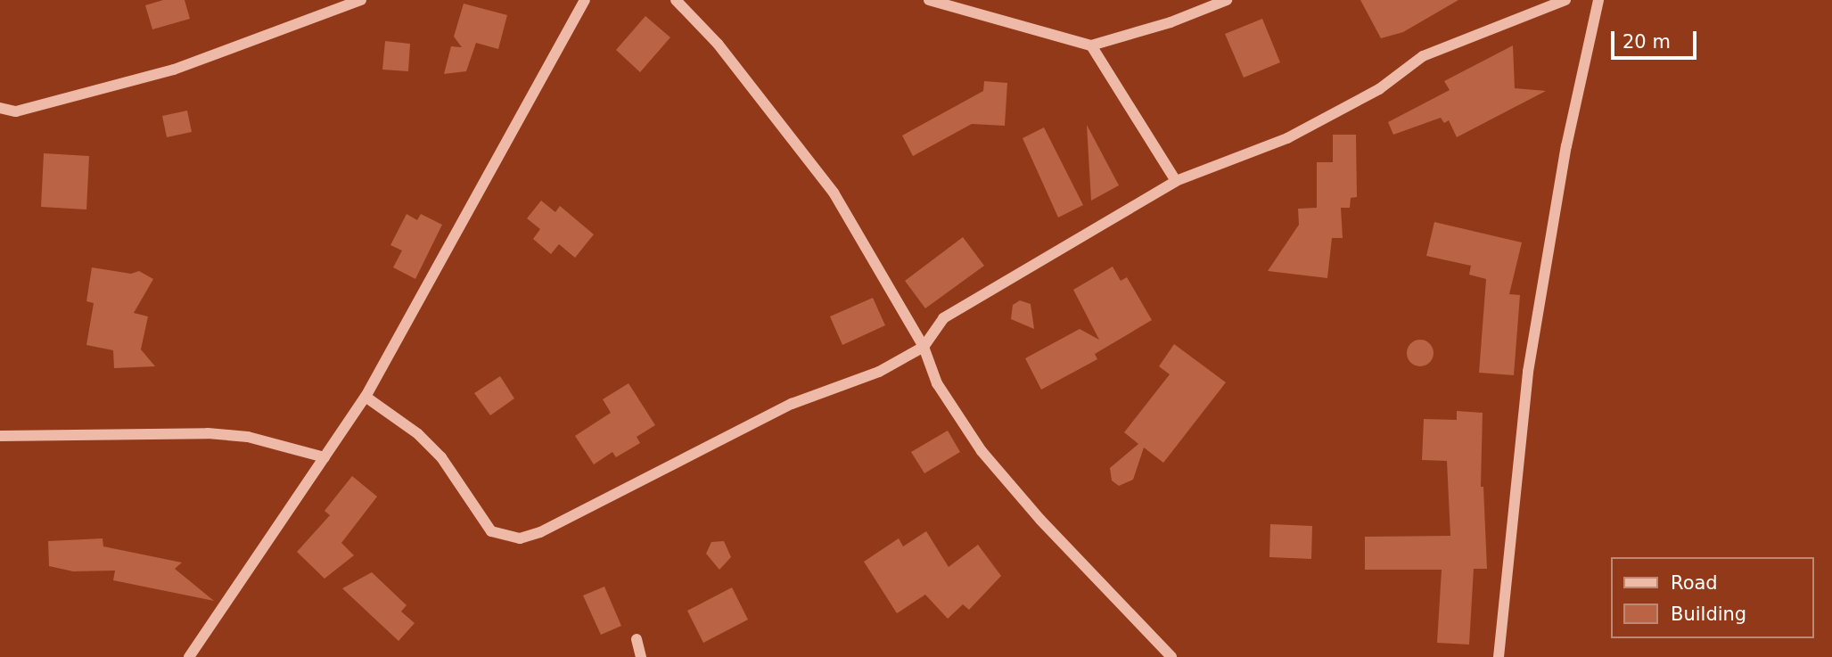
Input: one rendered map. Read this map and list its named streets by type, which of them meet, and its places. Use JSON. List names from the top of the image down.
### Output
{
  "legend": ["Road", "Building"],
  "scale_bar": "20 m"
}
